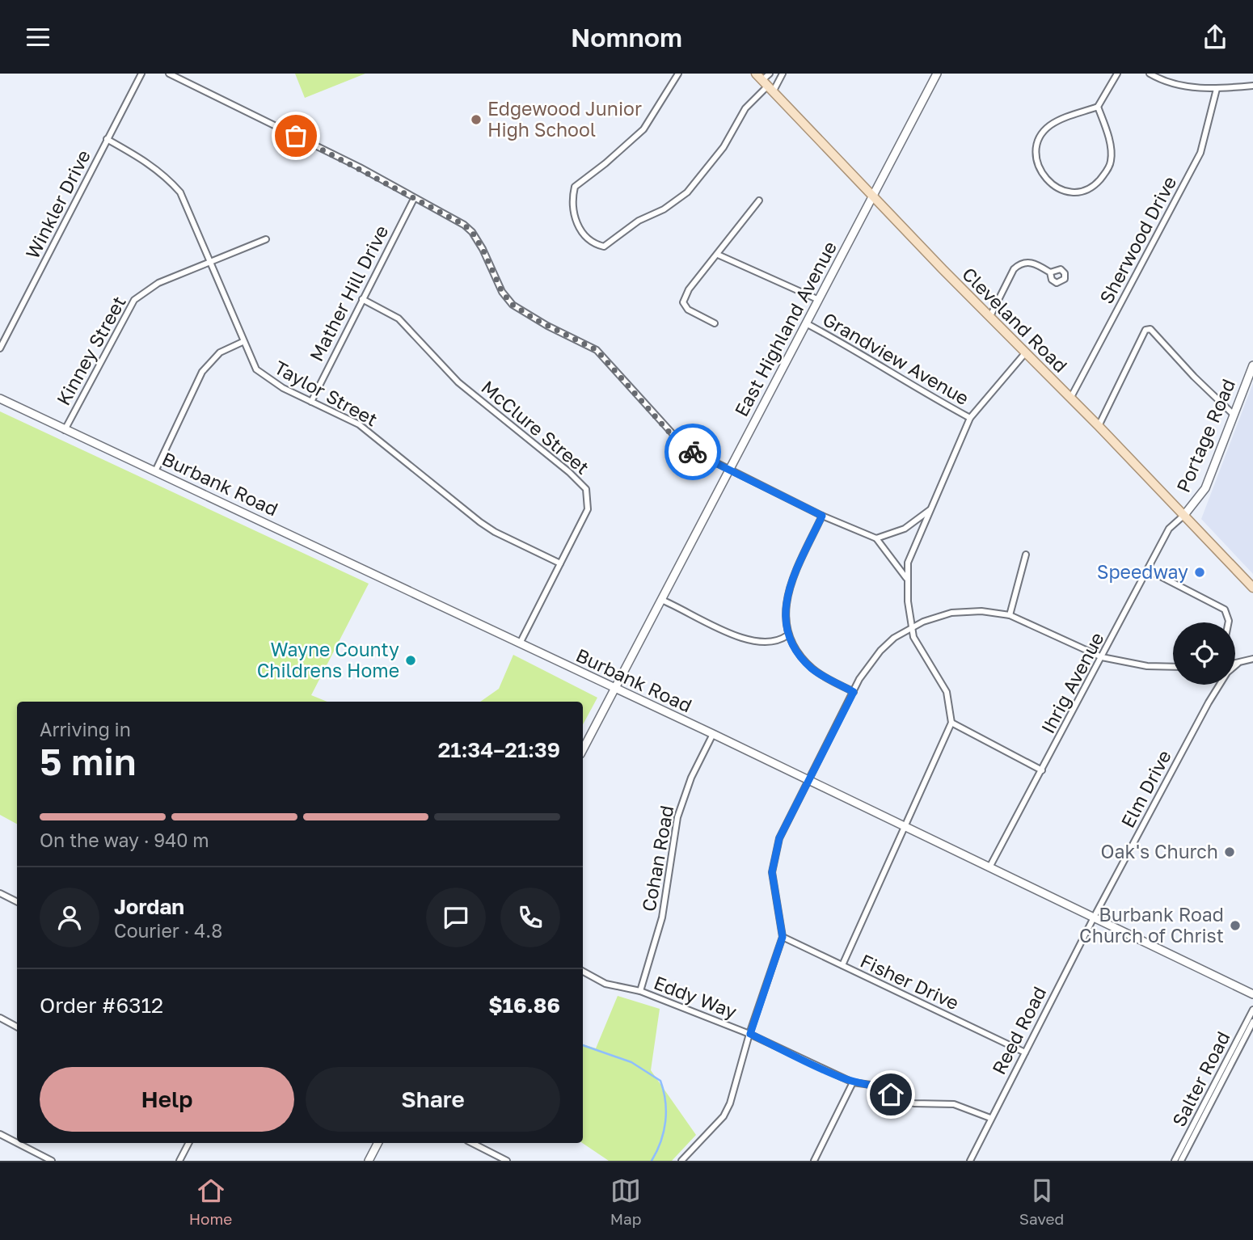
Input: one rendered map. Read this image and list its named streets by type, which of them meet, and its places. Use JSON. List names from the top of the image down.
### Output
{
  "streets": {
    "main road": [
      "Cleveland Road",
      "East Highland Avenue",
      "Portage Road",
      "Burbank Road"
    ],
    "street": [
      "Winkler Drive",
      "Sherwood Drive",
      "Mather Hill Drive",
      "Kinney Street",
      "Grandview Avenue",
      "Taylor Street",
      "McClure Street",
      "Ihrig Avenue",
      "Elm Drive",
      "Cohan Road",
      "Fisher Drive",
      "Eddy Way",
      "Reed Road",
      "Salter Road"
    ]
  },
  "crossings": [
    ["Winkler Drive", "Taylor Street"],
    ["Sherwood Drive", "Cleveland Road"],
    ["Mather Hill Drive", "Taylor Street"],
    ["Mather Hill Drive", "McClure Street"],
    ["Cleveland Road", "East Highland Avenue"],
    ["Cleveland Road", "Portage Road"],
    ["Cleveland Road", "Ihrig Avenue"],
    ["East Highland Avenue", "Grandview Avenue"],
    ["East Highland Avenue", "Burbank Road"],
    ["Kinney Street", "Taylor Street"],
    ["Kinney Street", "Burbank Road"],
    ["Taylor Street", "McClure Street"],
    ["McClure Street", "Burbank Road"],
    ["Portage Road", "Ihrig Avenue"],
    ["Burbank Road", "Ihrig Avenue"],
    ["Burbank Road", "Elm Drive"],
    ["Burbank Road", "Cohan Road"],
    ["Burbank Road", "Reed Road"],
    ["Elm Drive", "Reed Road"],
    ["Cohan Road", "Eddy Way"],
    ["Fisher Drive", "Reed Road"],
    ["Eddy Way", "Reed Road"]
  ],
  "places": [
    "Edgewood Junior High School",
    "Speedway",
    "Wayne County Childrens Home",
    "Oak's Church",
    "Burbank Road Church of Christ"
  ],
  "page": {
    "header": "Nomnom",
    "heading": ["5 min", "Arriving in", "21:34–21:39"],
    "panel": [
      "Jordan",
      "Courier · 4.8",
      "Order #6312",
      "$16.86"
    ],
    "bar": "On the way · 940 m",
    "buttons": ["Help", "Share"],
    "tabs": ["Home", "Map", "Saved"]
  }
}
